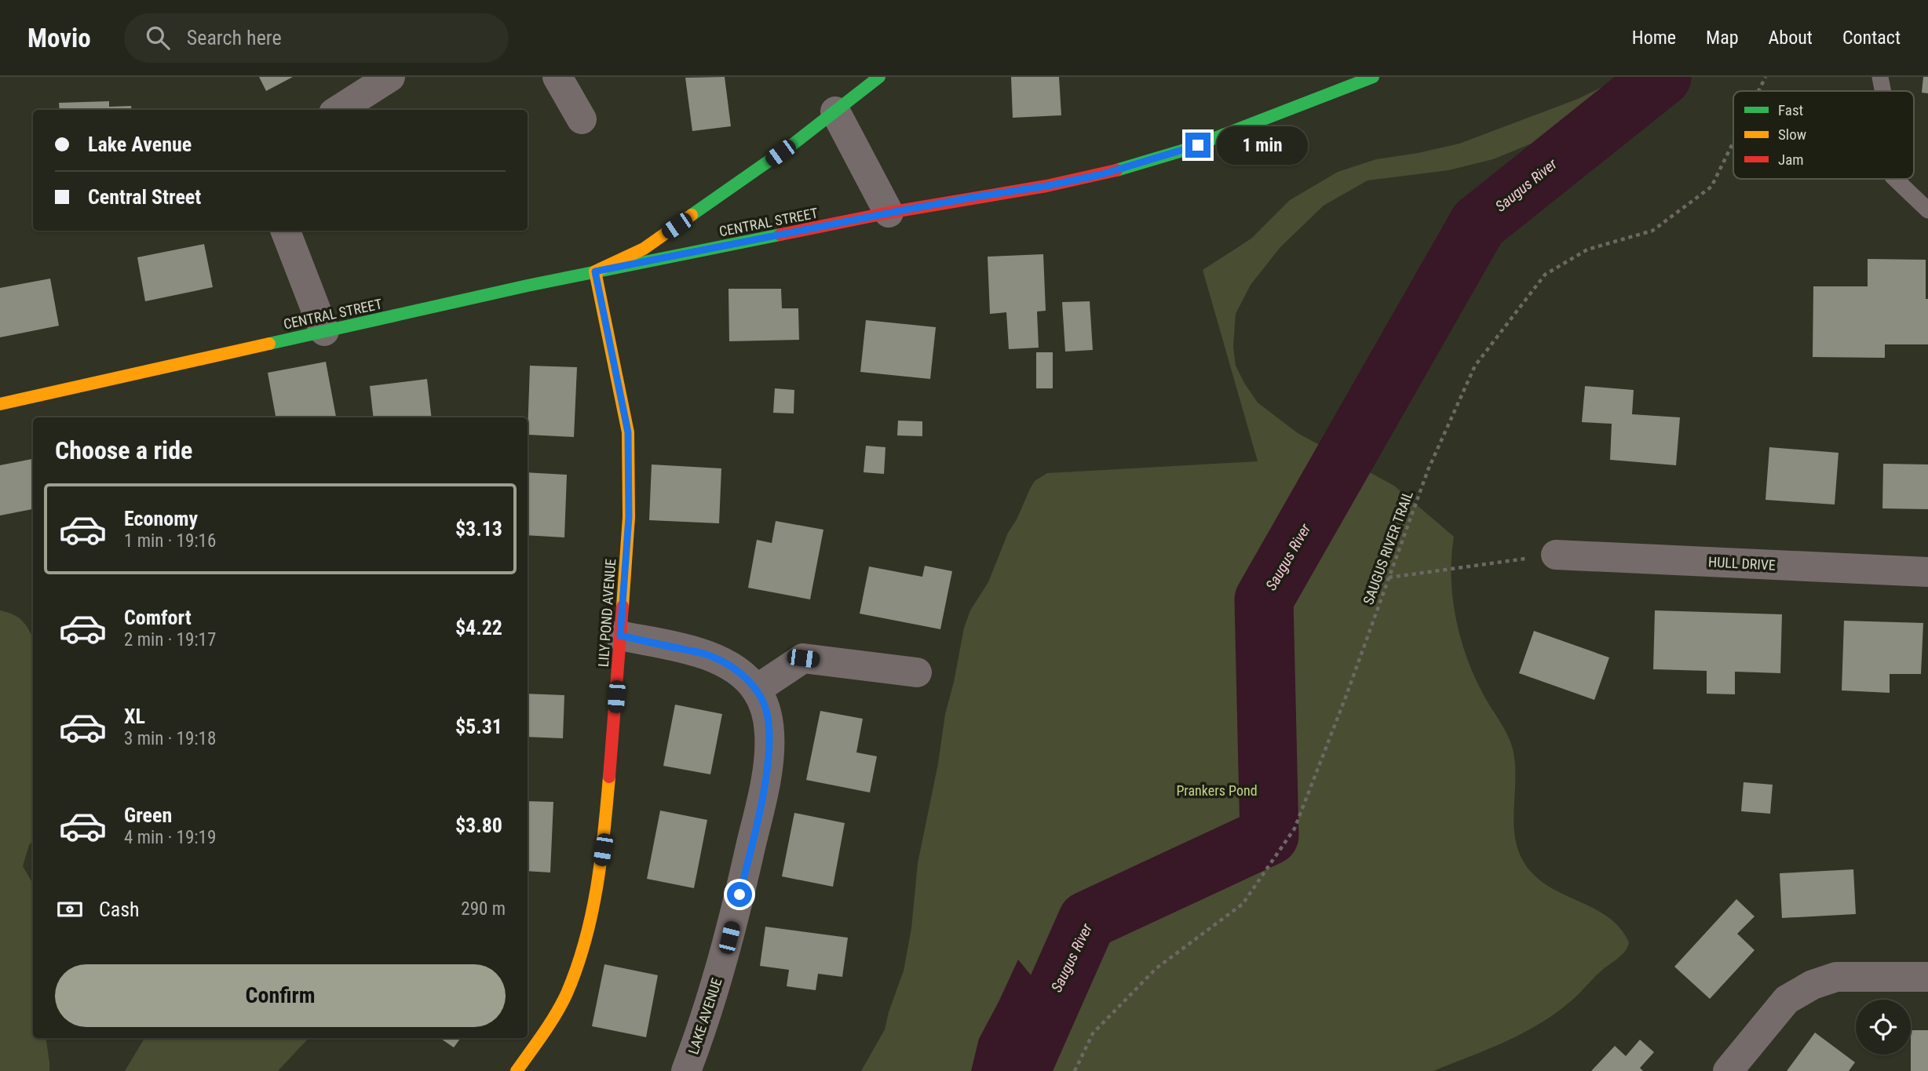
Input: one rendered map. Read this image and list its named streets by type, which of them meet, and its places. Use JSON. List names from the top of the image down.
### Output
{
  "streets": {
    "street": [
      "CENTRAL STREET",
      "HULL DRIVE",
      "LILY POND AVENUE",
      "LAKE AVENUE"
    ],
    "path": ["SAUGUS RIVER TRAIL"]
  },
  "crossings": [
    ["CENTRAL STREET", "LILY POND AVENUE"],
    ["LILY POND AVENUE", "LAKE AVENUE"]
  ],
  "water": ["Saugus River"],
  "parks": ["Prankers Pond"],
  "legend": ["Fast", "Slow", "Jam"],
  "page": {
    "header": "Movio",
    "search": "Search here",
    "nav": [
      "Home",
      "Map",
      "About",
      "Contact"
    ],
    "banner": ["Lake Avenue", "Central Street"],
    "bubble": "1 min",
    "heading": "Choose a ride",
    "list": [
      {
        "name": "Economy",
        "note": "1 min · 19:16",
        "value": "$3.13"
      },
      {
        "name": "Comfort",
        "note": "2 min · 19:17",
        "value": "$4.22"
      },
      {
        "name": "XL",
        "note": "3 min · 19:18",
        "value": "$5.31"
      },
      {
        "name": "Green",
        "note": "4 min · 19:19",
        "value": "$3.80"
      }
    ],
    "pay": ["Cash", "290 m"],
    "buttons": "Confirm"
  }
}
